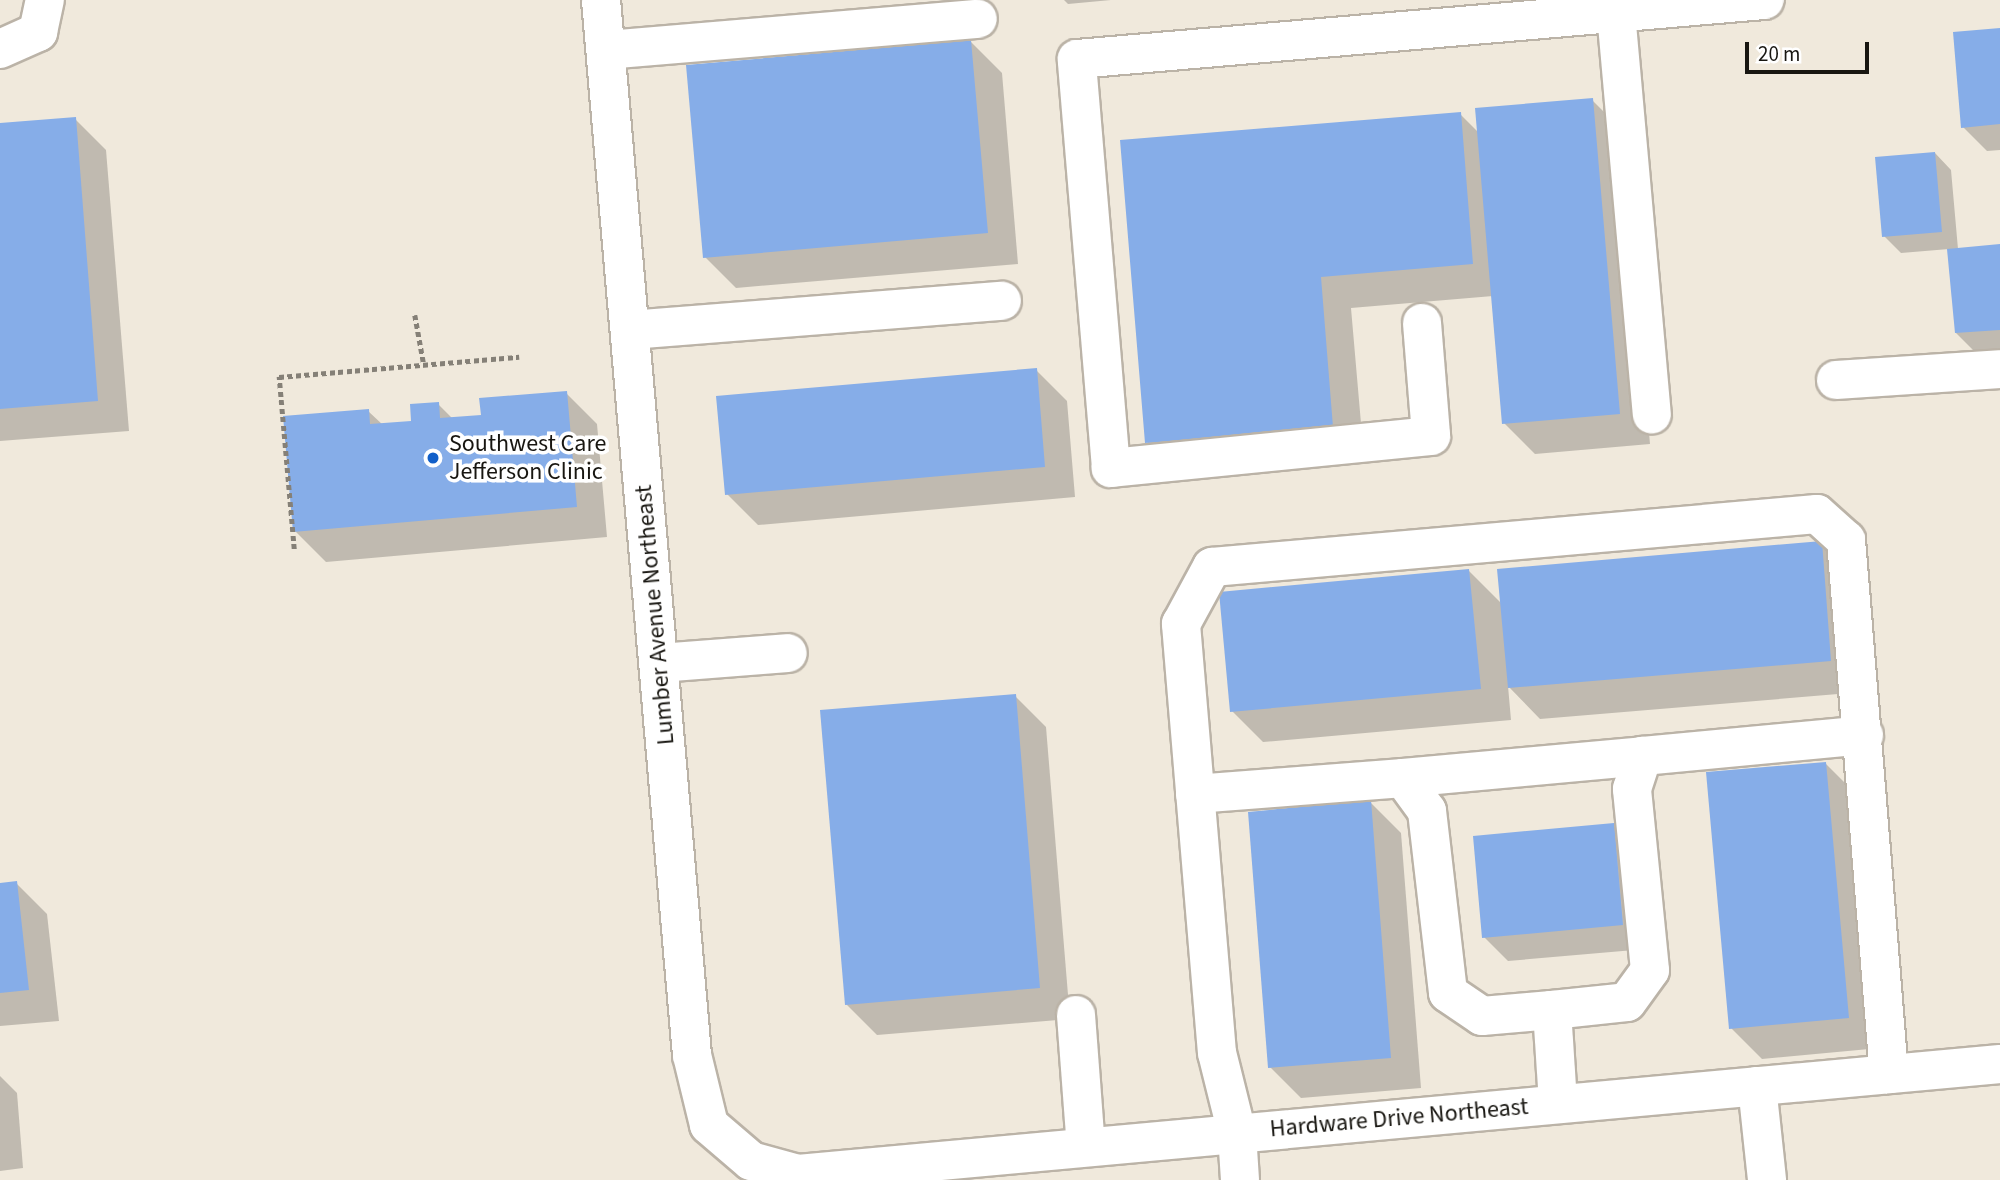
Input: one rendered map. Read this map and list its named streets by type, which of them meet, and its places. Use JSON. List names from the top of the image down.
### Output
{
  "streets": {
    "street": ["Lumber Avenue Northeast", "Hardware Drive Northeast"]
  },
  "crossings": [
    ["Lumber Avenue Northeast", "Hardware Drive Northeast"]
  ],
  "places": ["Southwest Care Jefferson Clinic"],
  "scale_bar": "20 m"
}
